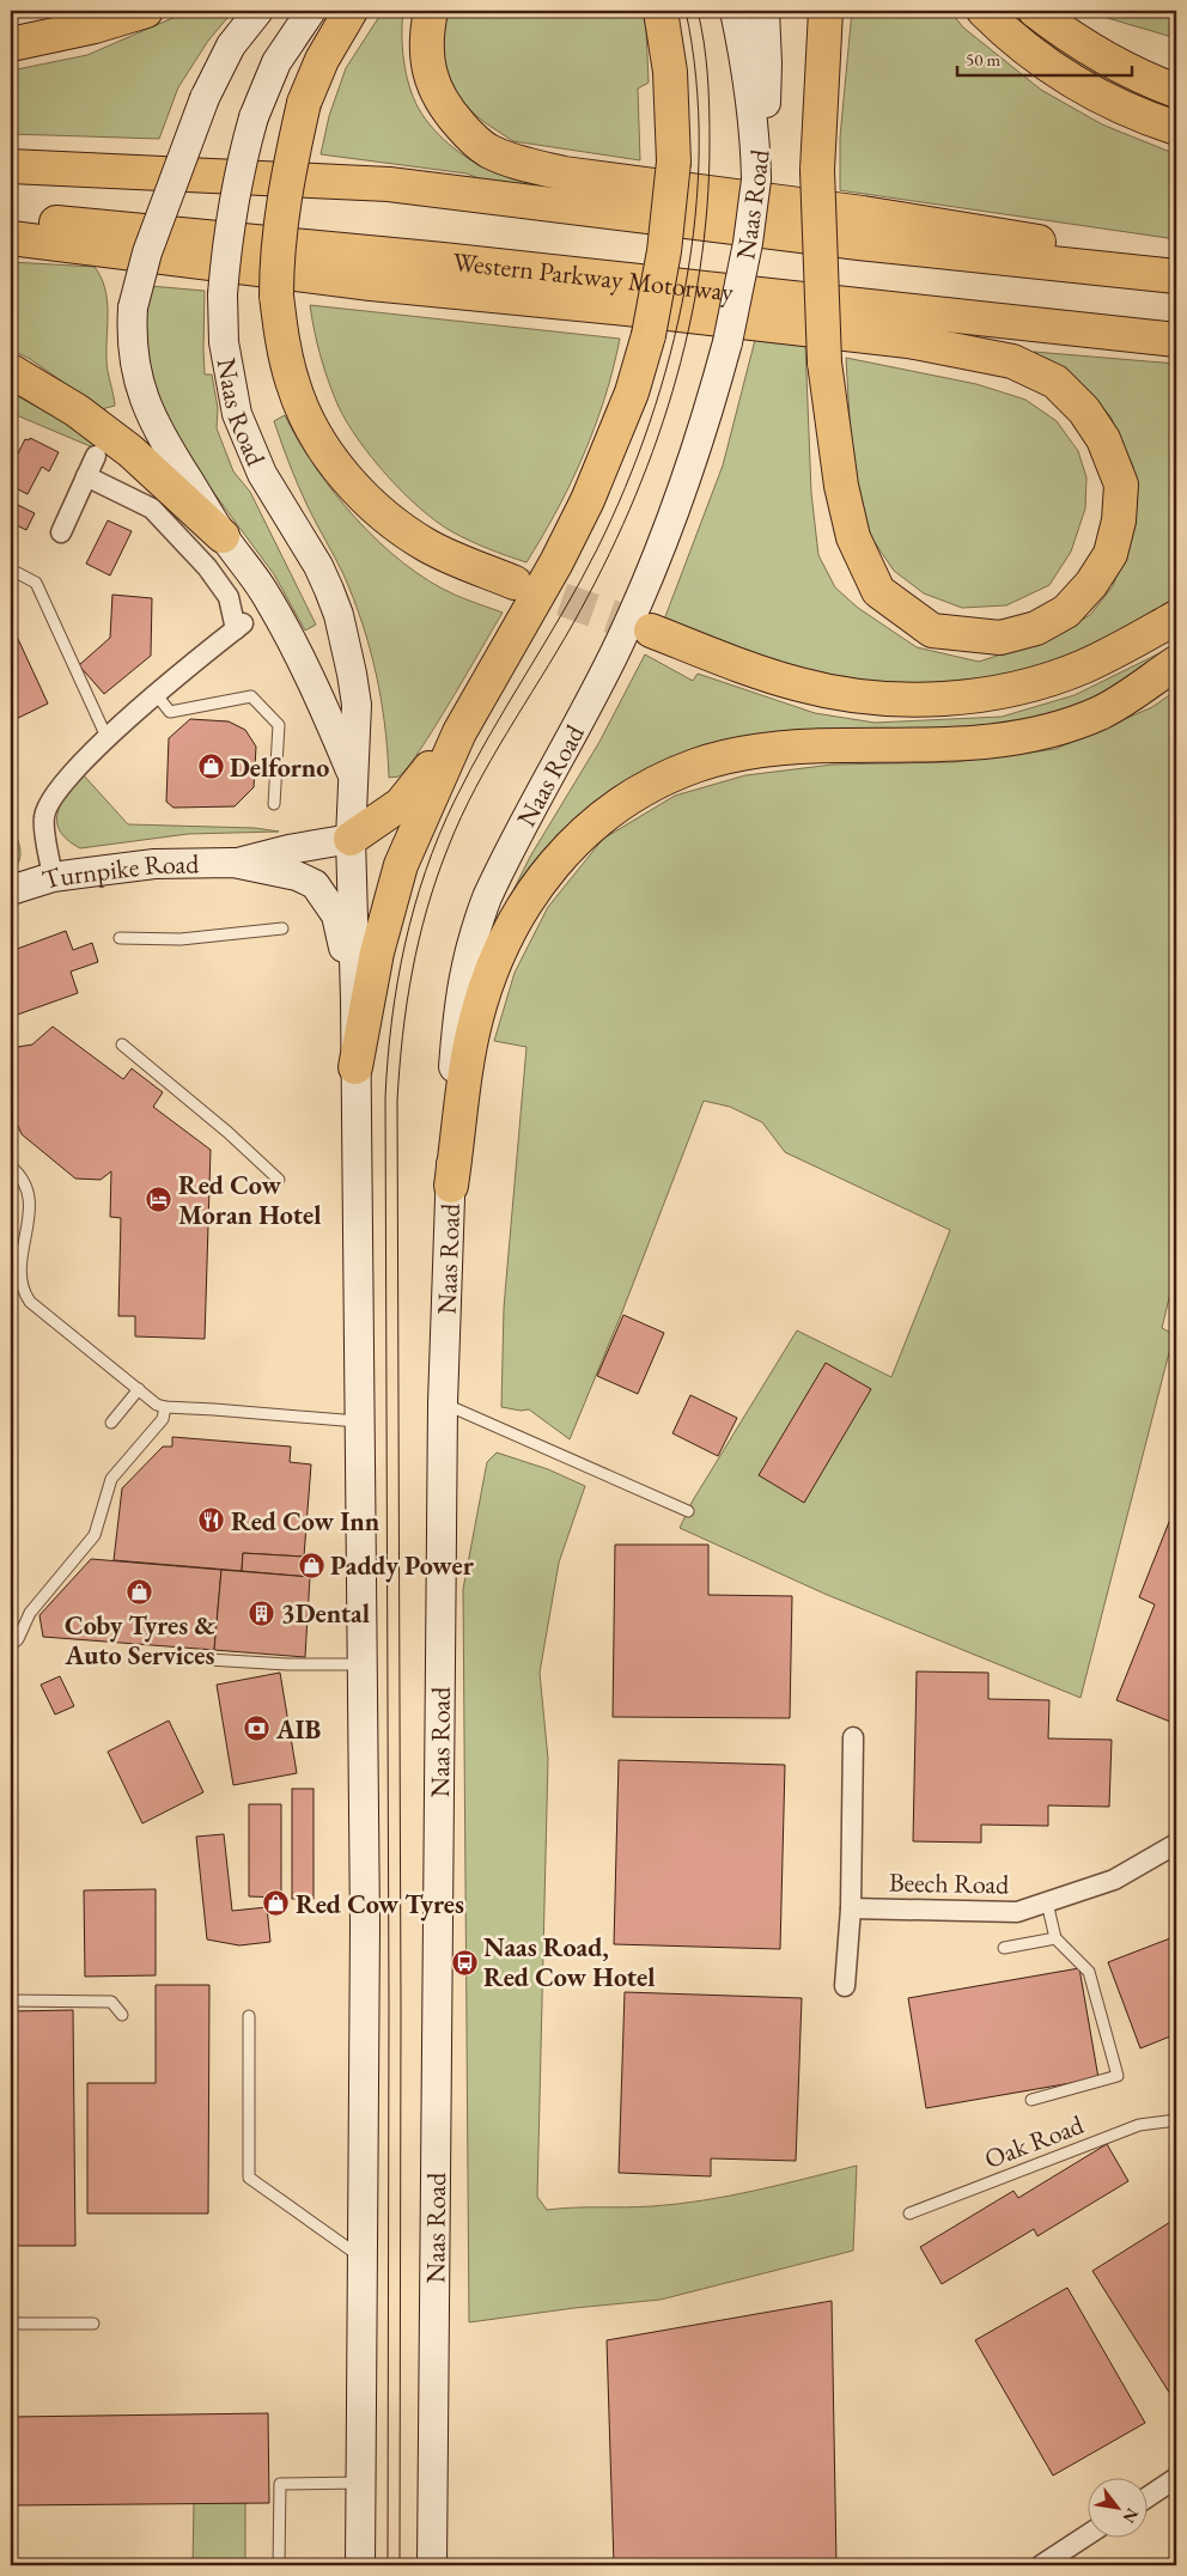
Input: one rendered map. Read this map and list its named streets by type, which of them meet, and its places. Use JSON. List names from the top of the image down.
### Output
{
  "streets": {
    "highway": ["Western Parkway Motorway"],
    "main road": ["Naas Road", "Turnpike Road"],
    "street": ["Beech Road"],
    "lane": ["Oak Road"]
  },
  "places": {
    "shop": [
      "Delforno",
      "Paddy Power",
      "Coby Tyres & Auto Services",
      "Red Cow Tyres"
    ],
    "hotel": ["Red Cow Moran Hotel"],
    "restaurant": ["Red Cow Inn"],
    "building": ["3Dental"],
    "bank": ["AIB"],
    "bus stop": ["Naas Road, Red Cow Hotel"]
  },
  "scale_bar": "50 m",
  "north": "bottom right"
}
